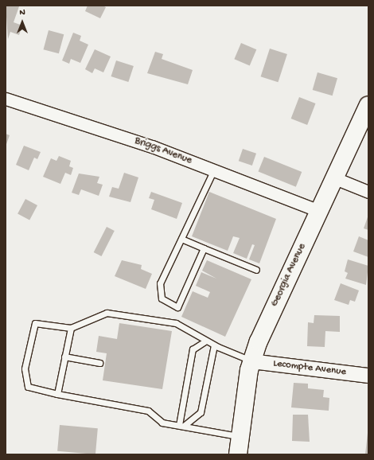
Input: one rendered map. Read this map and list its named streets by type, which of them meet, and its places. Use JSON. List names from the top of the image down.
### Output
{
  "streets": {
    "main road": ["Georgia Avenue"],
    "street": ["Briggs Avenue", "Lecompte Avenue"]
  },
  "crossings": [
    ["Briggs Avenue", "Georgia Avenue"],
    ["Georgia Avenue", "Lecompte Avenue"]
  ],
  "north": "top"
}
